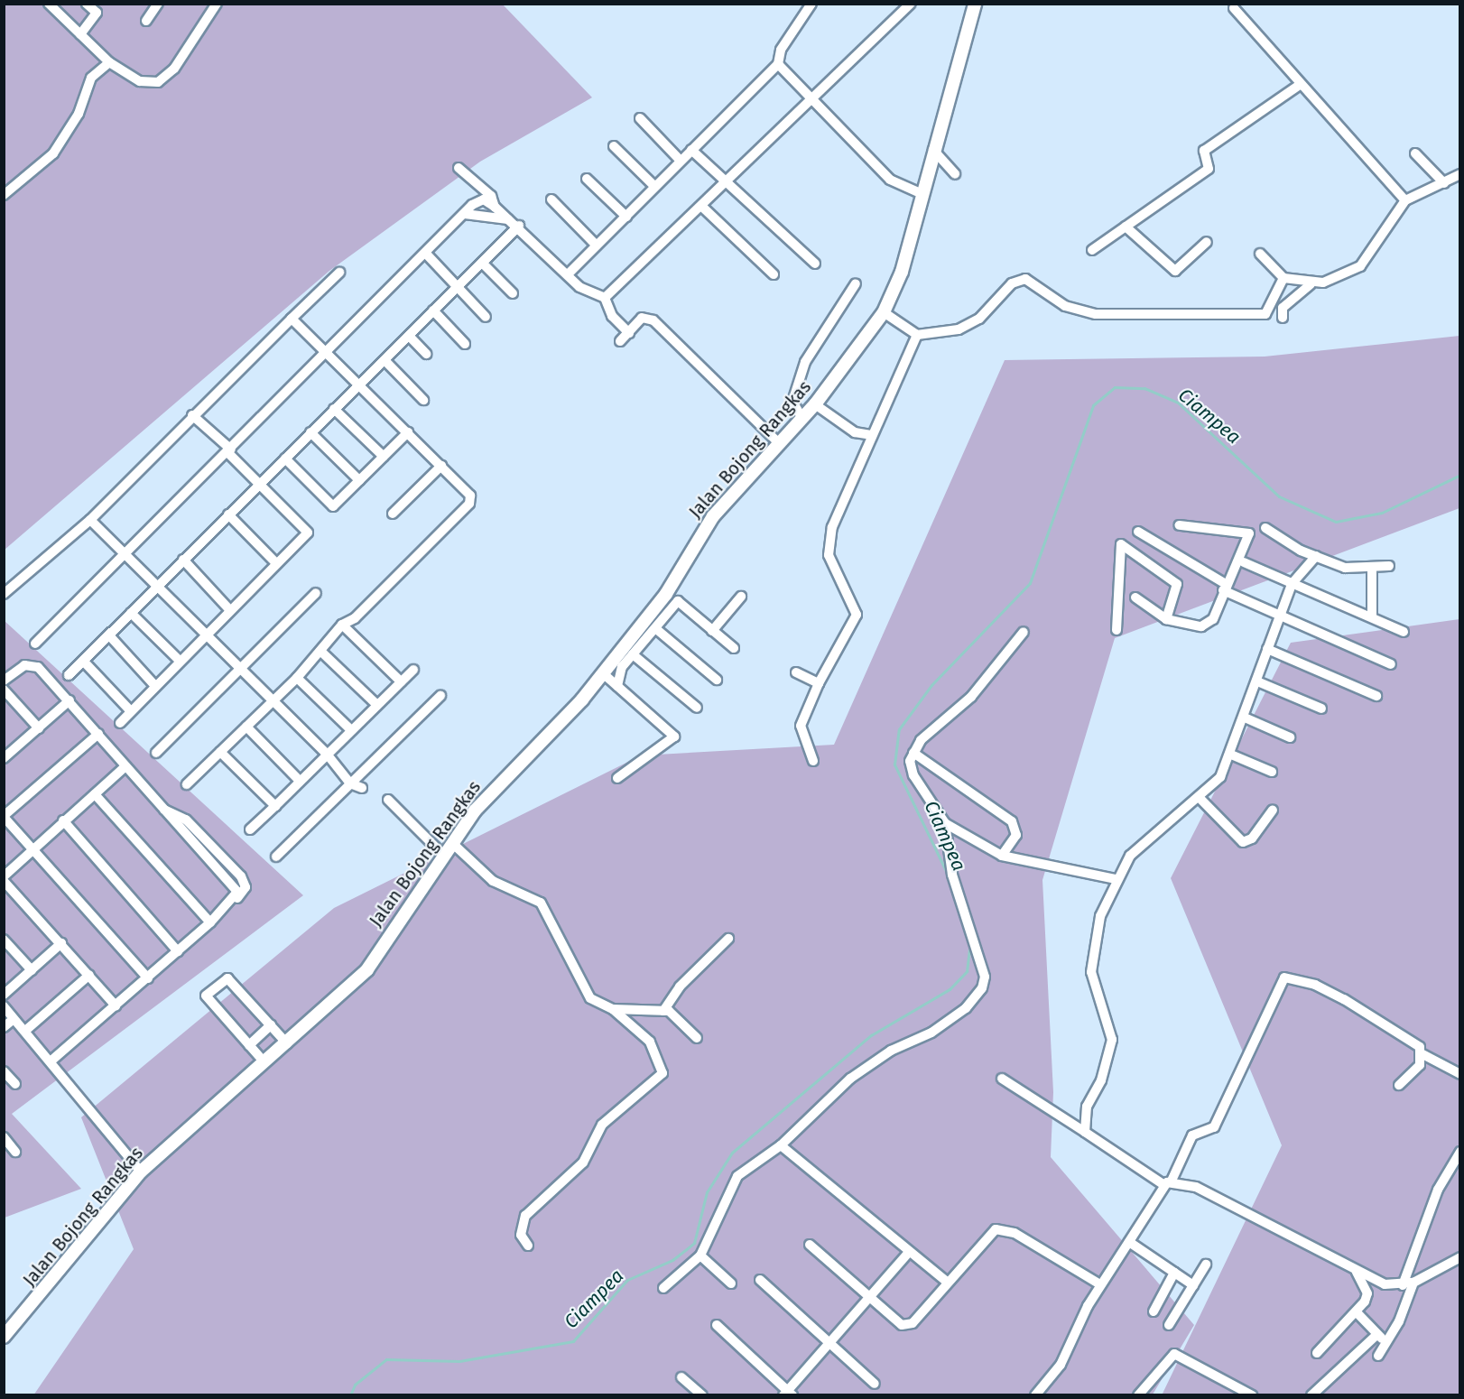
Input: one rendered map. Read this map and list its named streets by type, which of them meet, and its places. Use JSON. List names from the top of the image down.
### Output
{
  "streets": {
    "main road": ["Jalan Bojong Rangkas"]
  },
  "water": ["Ciampea"]
}
